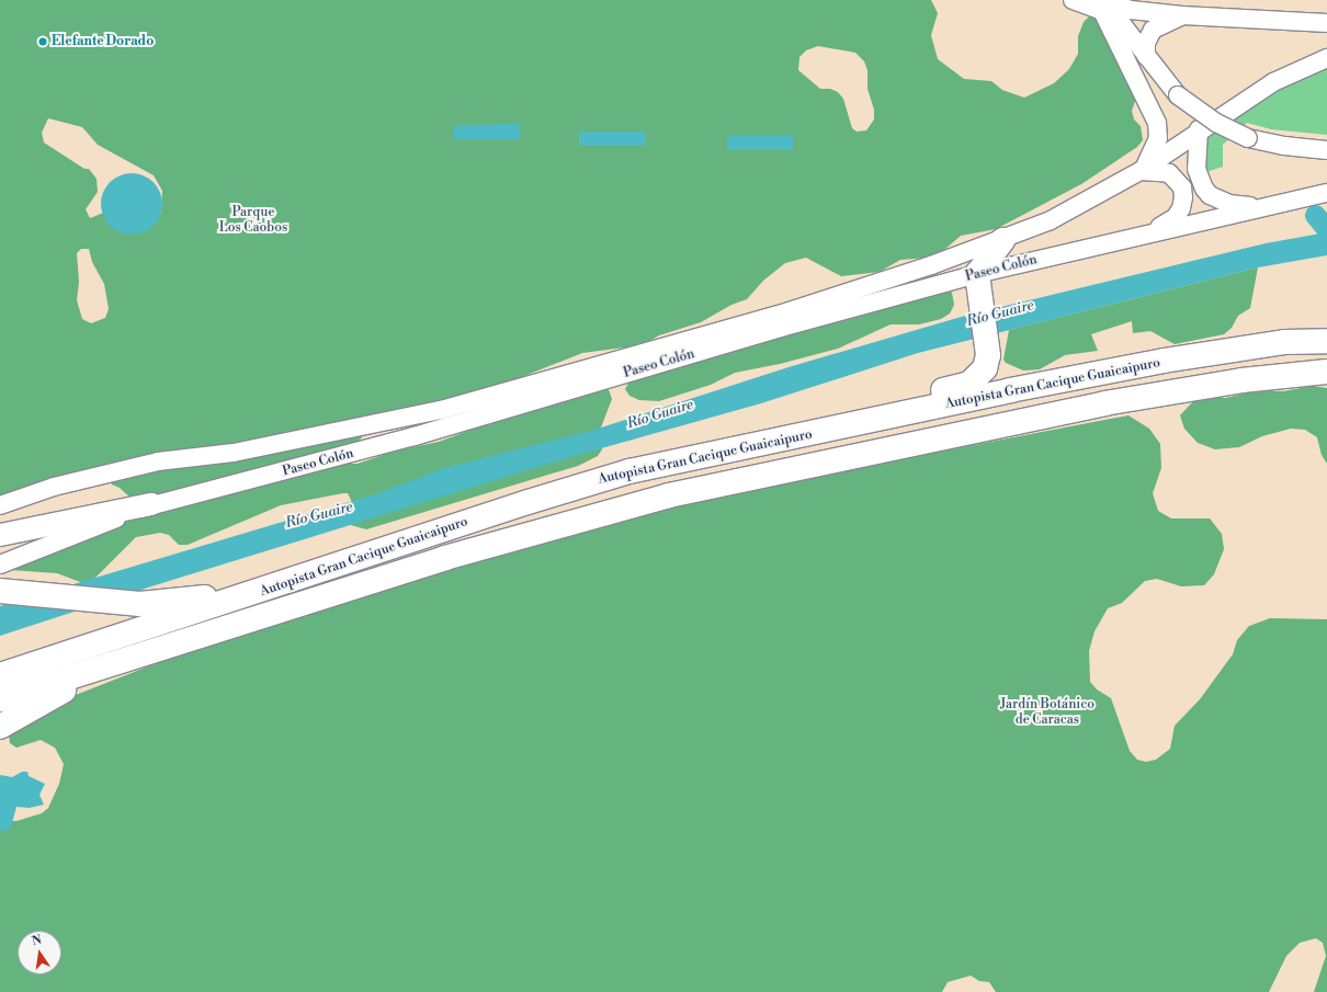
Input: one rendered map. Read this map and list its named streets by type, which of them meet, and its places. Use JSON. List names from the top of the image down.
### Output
{
  "streets": {
    "highway": ["Autopista Gran Cacique Guaicaipuro"],
    "street": ["Paseo Colón"]
  },
  "water": ["Río Guaire"],
  "parks": ["Parque Los Caobos", "Jardín Botánico de Caracas"],
  "places": ["Elefante Dorado"],
  "north": "top"
}
